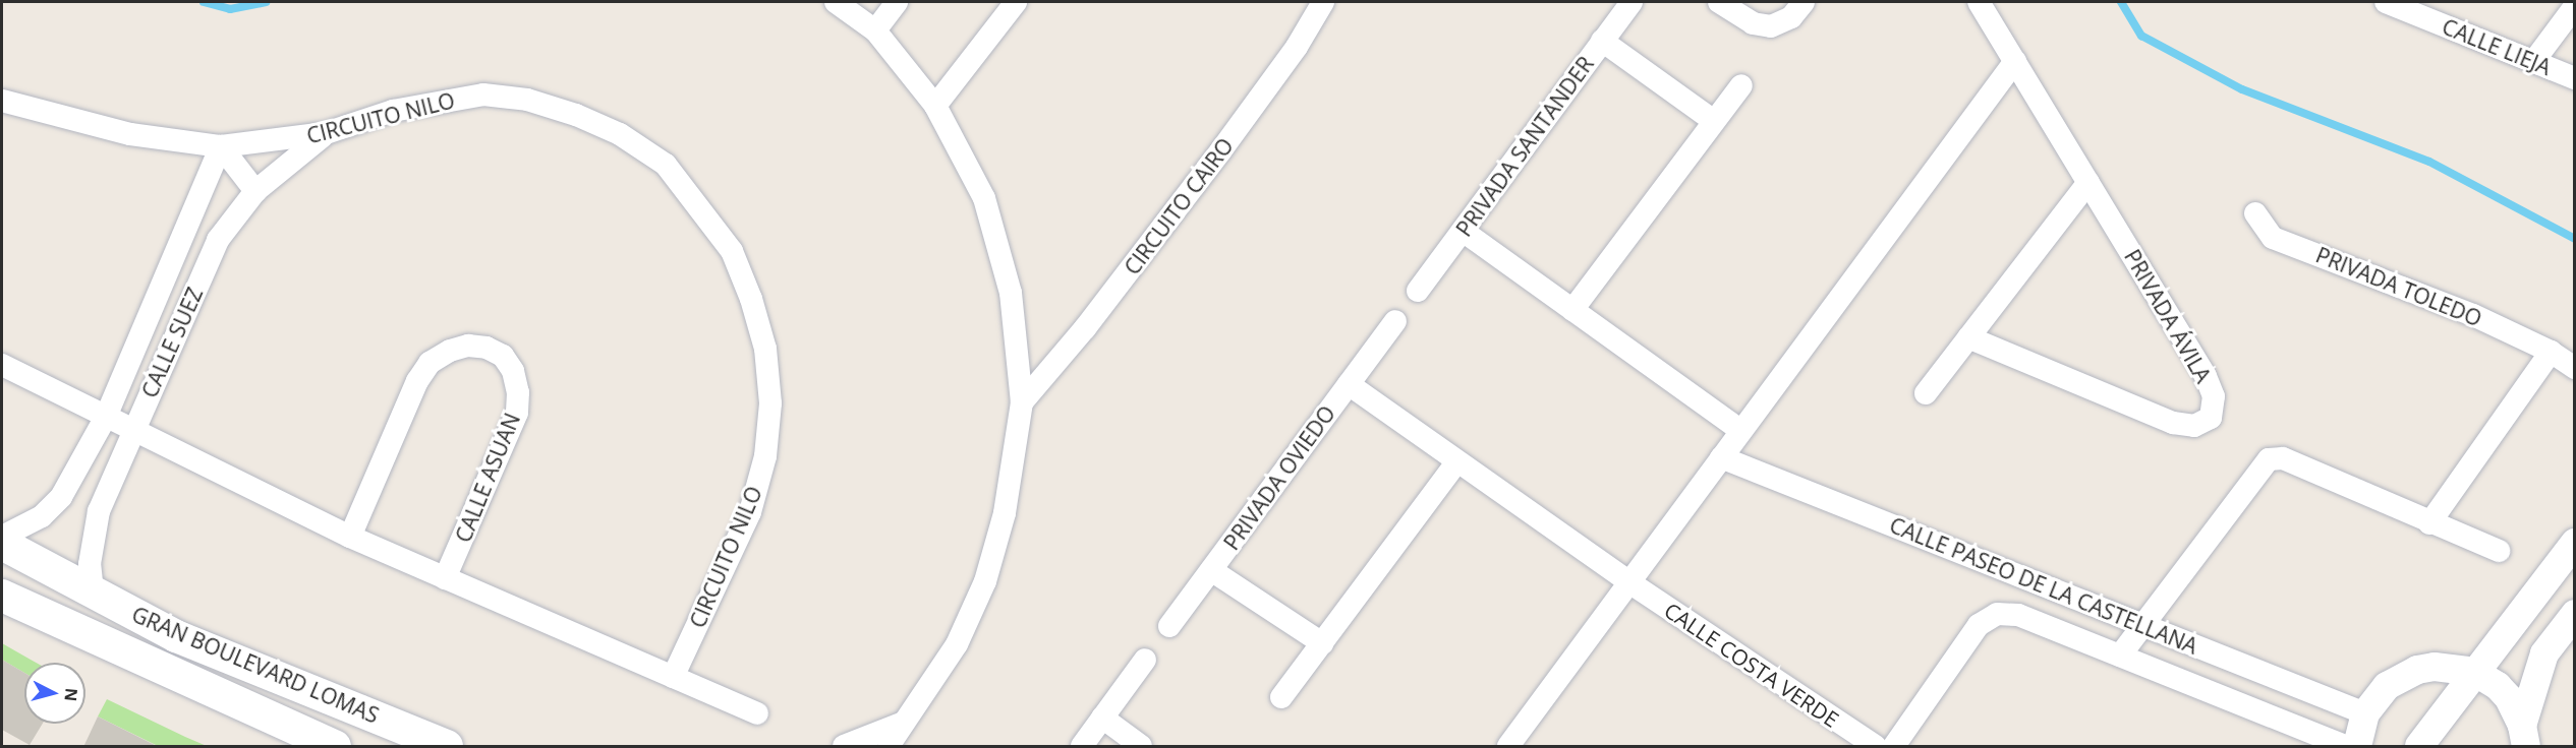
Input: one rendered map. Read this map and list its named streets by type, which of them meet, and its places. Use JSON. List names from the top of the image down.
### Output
{
  "streets": {
    "main road": ["GRAN BOULEVARD LOMAS"],
    "street": [
      "CALLE LIEJA",
      "CIRCUITO NILO",
      "PRIVADA SANTANDER",
      "CIRCUITO CAIRO",
      "PRIVADA TOLEDO",
      "PRIVADA ÁVILA",
      "CALLE SUEZ",
      "CALLE ASUAN",
      "PRIVADA OVIEDO",
      "CALLE PASEO DE LA CASTELLANA",
      "CALLE COSTA VERDE"
    ]
  },
  "crossings": [
    ["CIRCUITO NILO", "CALLE SUEZ"],
    ["CALLE SUEZ", "GRAN BOULEVARD LOMAS"],
    ["PRIVADA OVIEDO", "CALLE COSTA VERDE"]
  ],
  "north": "right"
}
